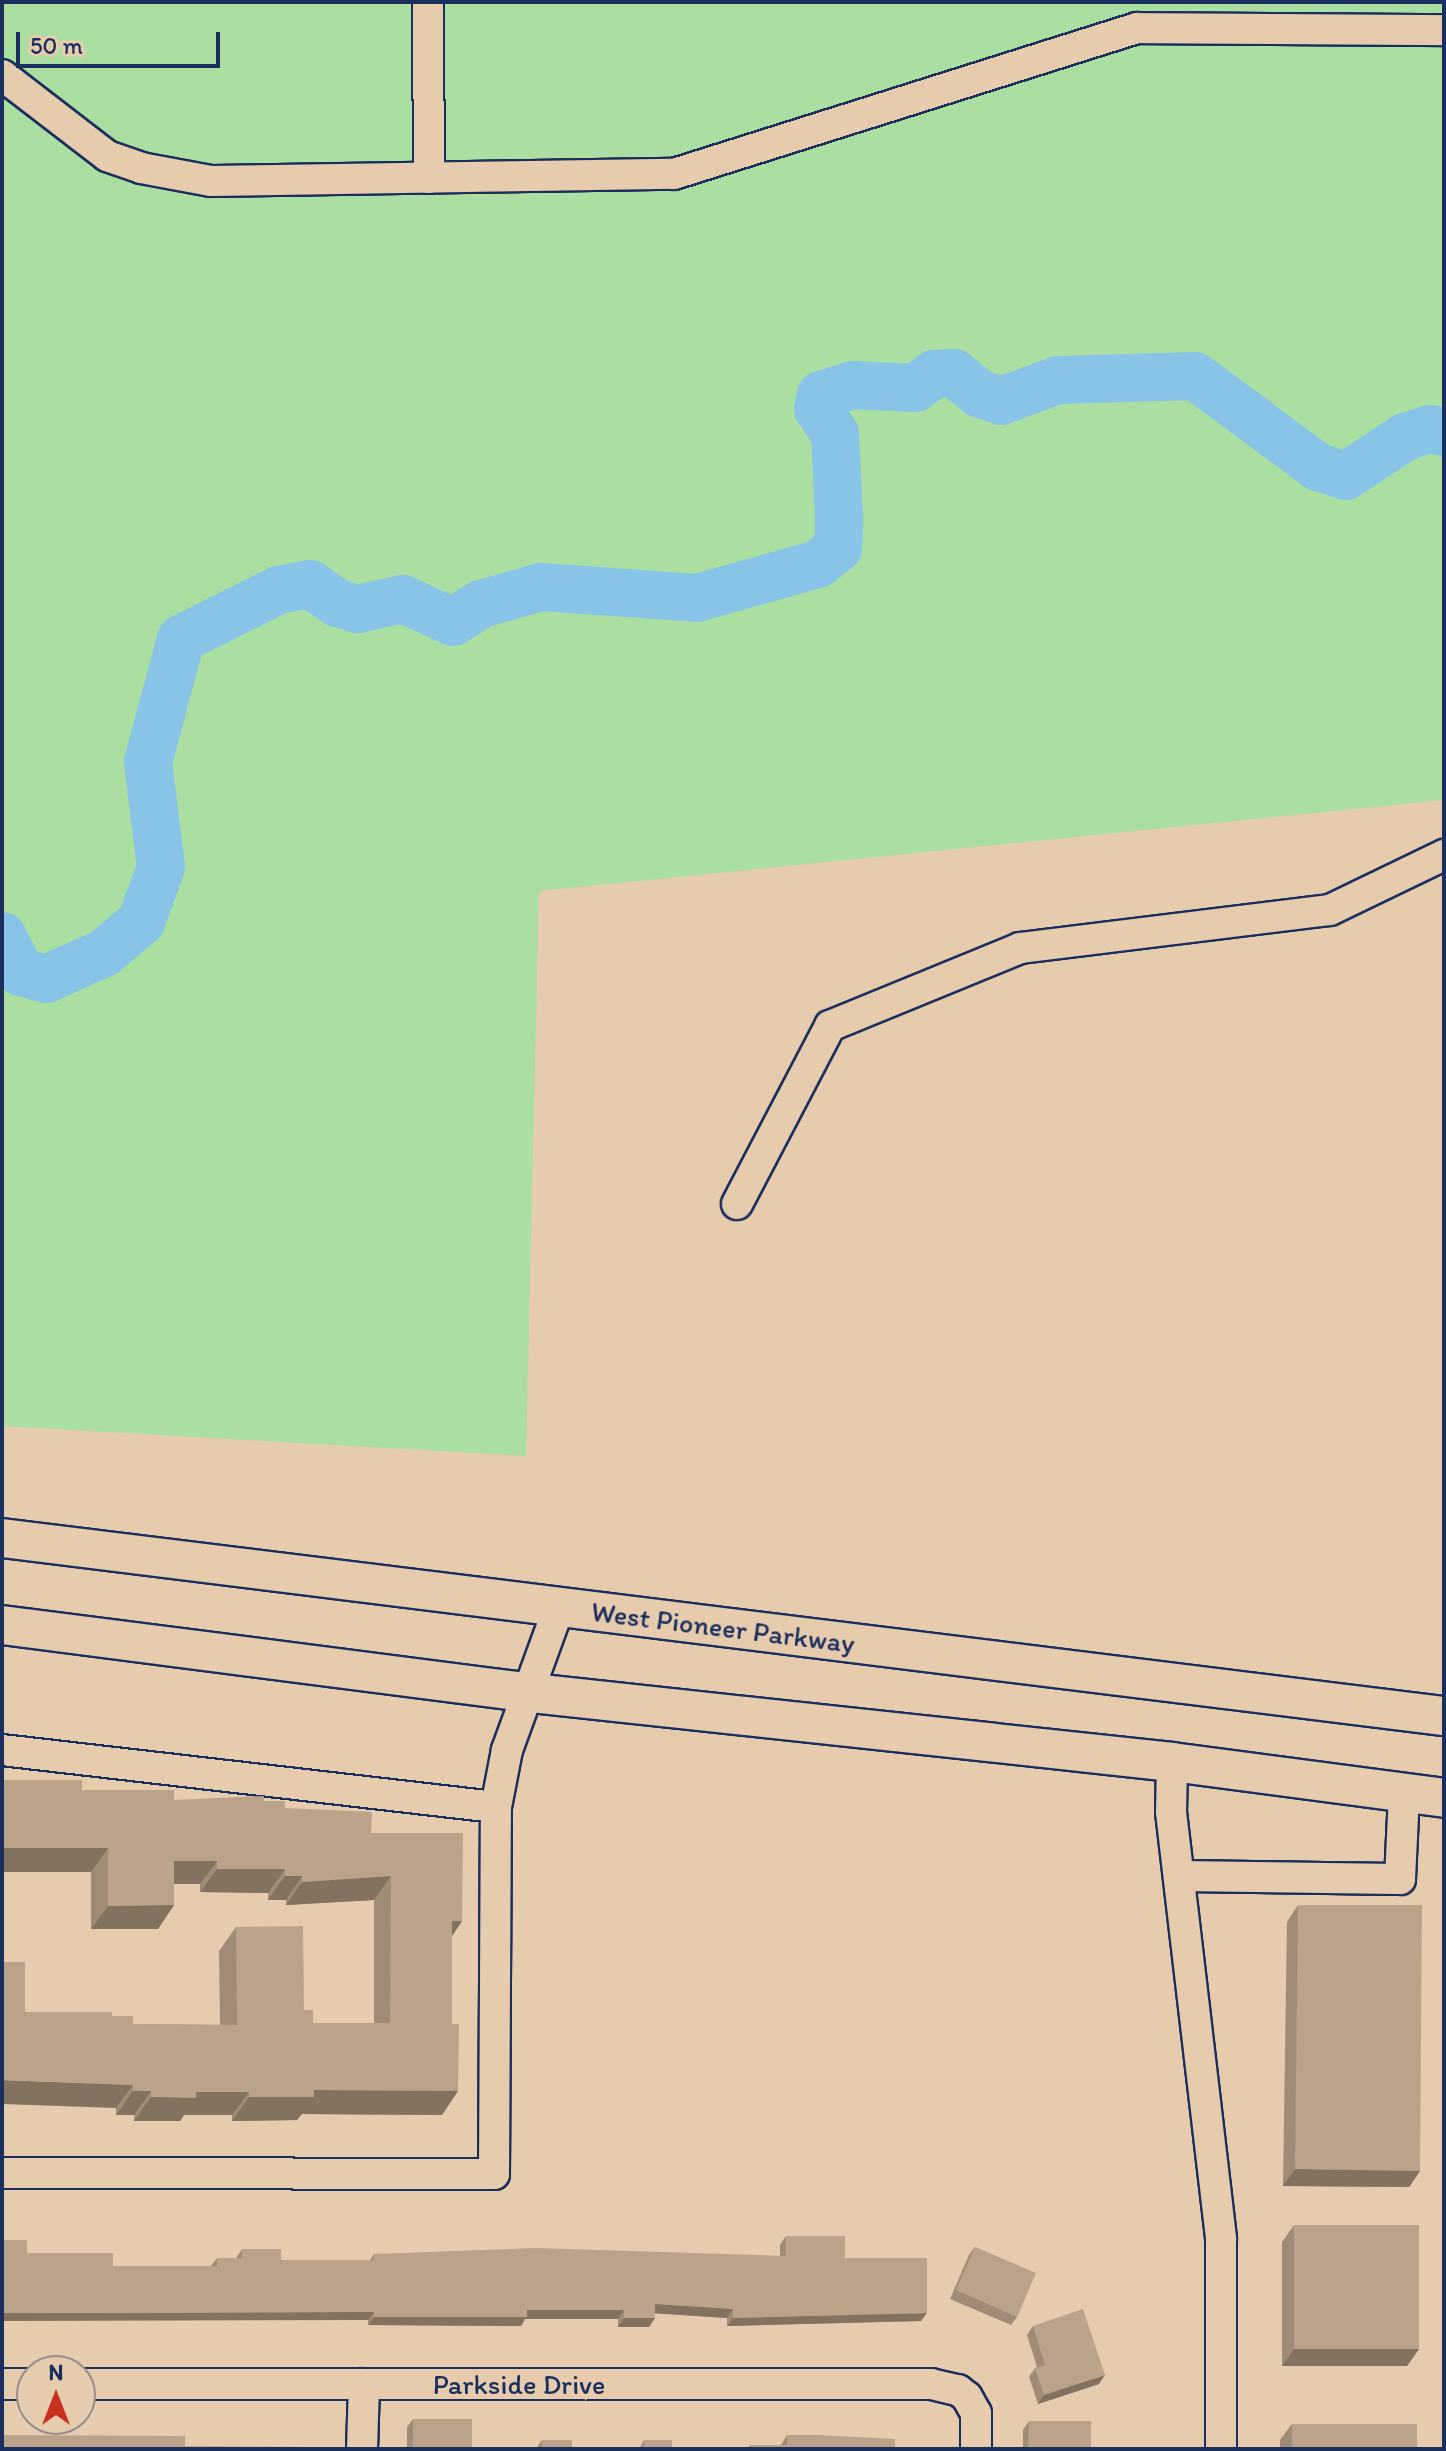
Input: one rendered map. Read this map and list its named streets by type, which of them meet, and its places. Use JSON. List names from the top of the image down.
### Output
{
  "streets": {
    "main road": ["West Pioneer Parkway"],
    "street": ["Parkside Drive"]
  },
  "scale_bar": "50 m",
  "north": "top"
}
